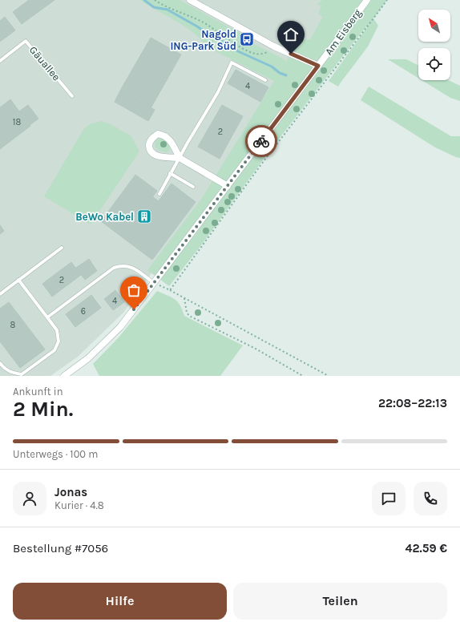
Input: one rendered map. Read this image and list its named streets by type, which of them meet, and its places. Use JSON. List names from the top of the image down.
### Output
{
  "streets": {
    "street": ["Am Eisberg"],
    "lane": ["Gäuallee"]
  },
  "places": {
    "bus stop": ["Nagold ING-Park Süd"],
    "building": ["BeWo Kabel"]
  },
  "house_numbers": [
    "4",
    "18",
    "2",
    "2",
    "4",
    "6",
    "8"
  ],
  "north": "top left",
  "page": {
    "heading": ["2 Min.", "Ankunft in", "22:08–22:13"],
    "panel": [
      "Jonas",
      "Kurier · 4.8",
      "Bestellung #7056",
      "42.59 €"
    ],
    "bar": "Unterwegs · 100 m",
    "buttons": ["Hilfe", "Teilen"]
  }
}
